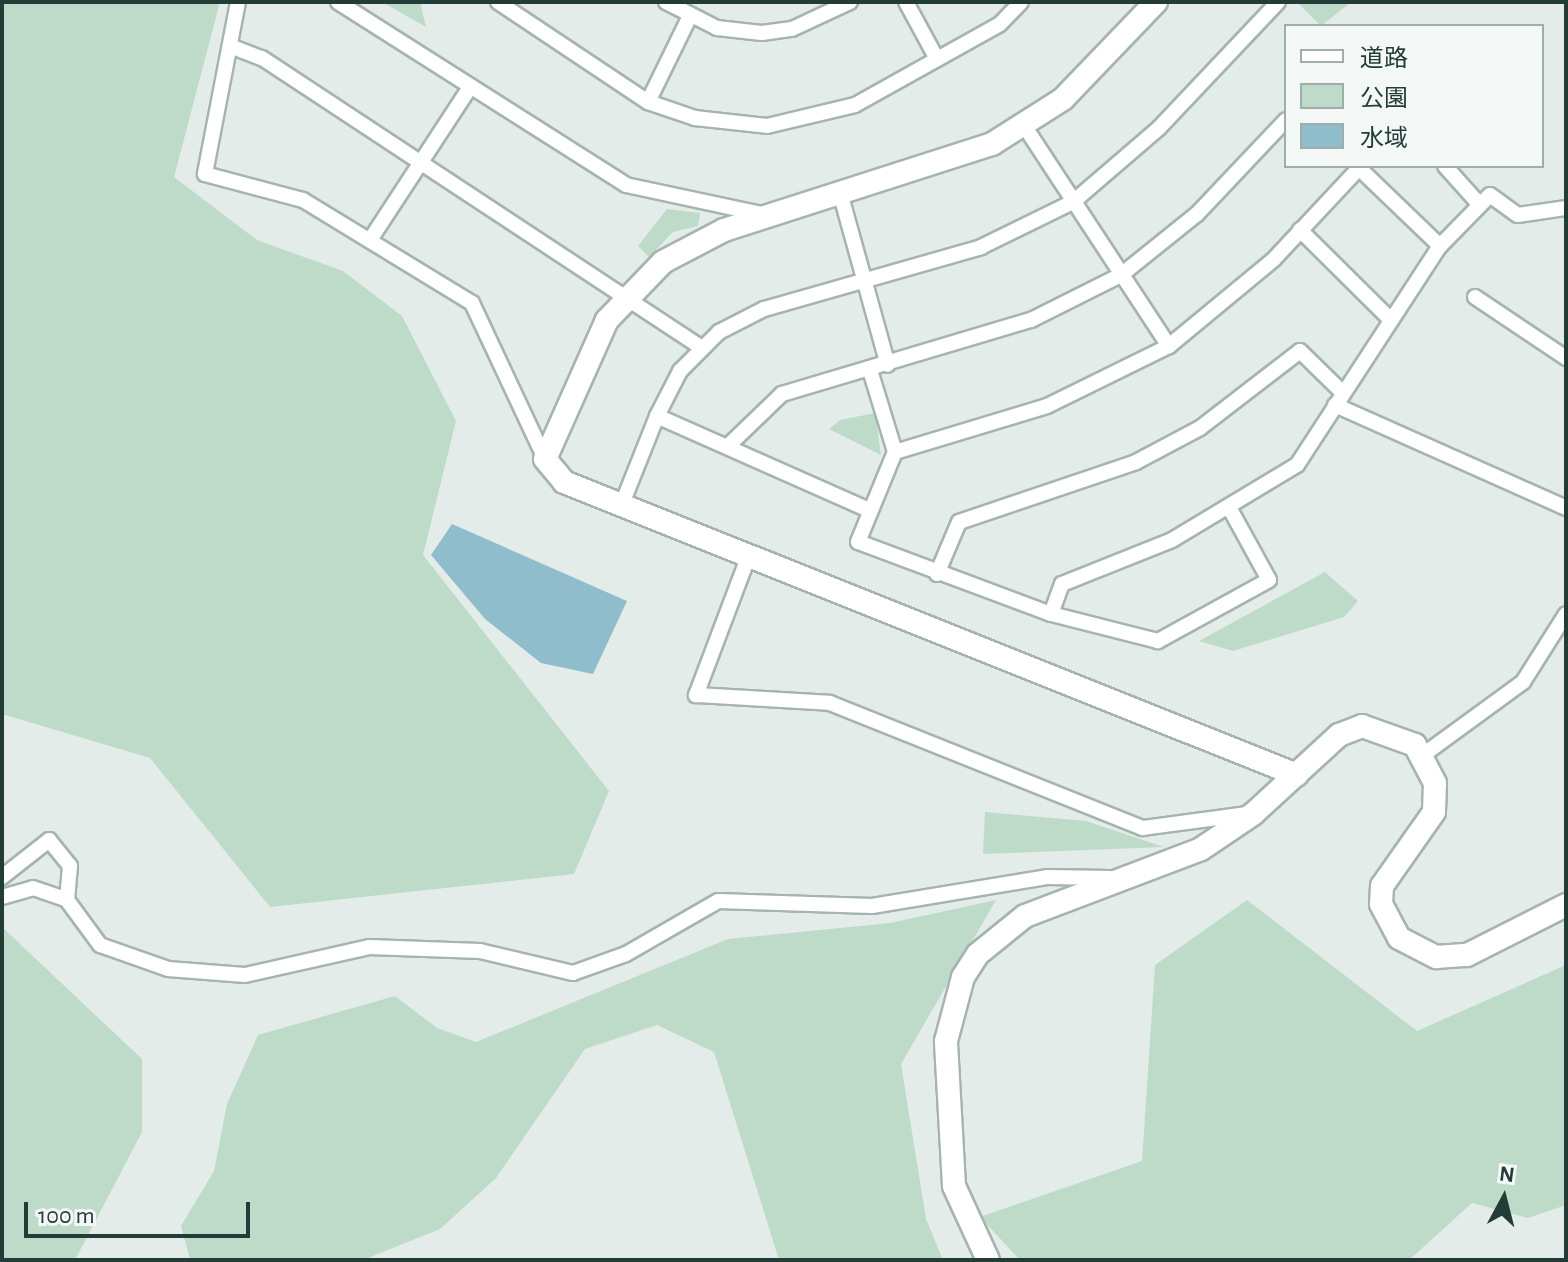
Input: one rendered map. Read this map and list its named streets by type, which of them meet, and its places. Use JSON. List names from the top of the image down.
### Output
{
  "legend": ["道路", "公園", "水域"],
  "scale_bar": "100 m",
  "north": "top"
}
